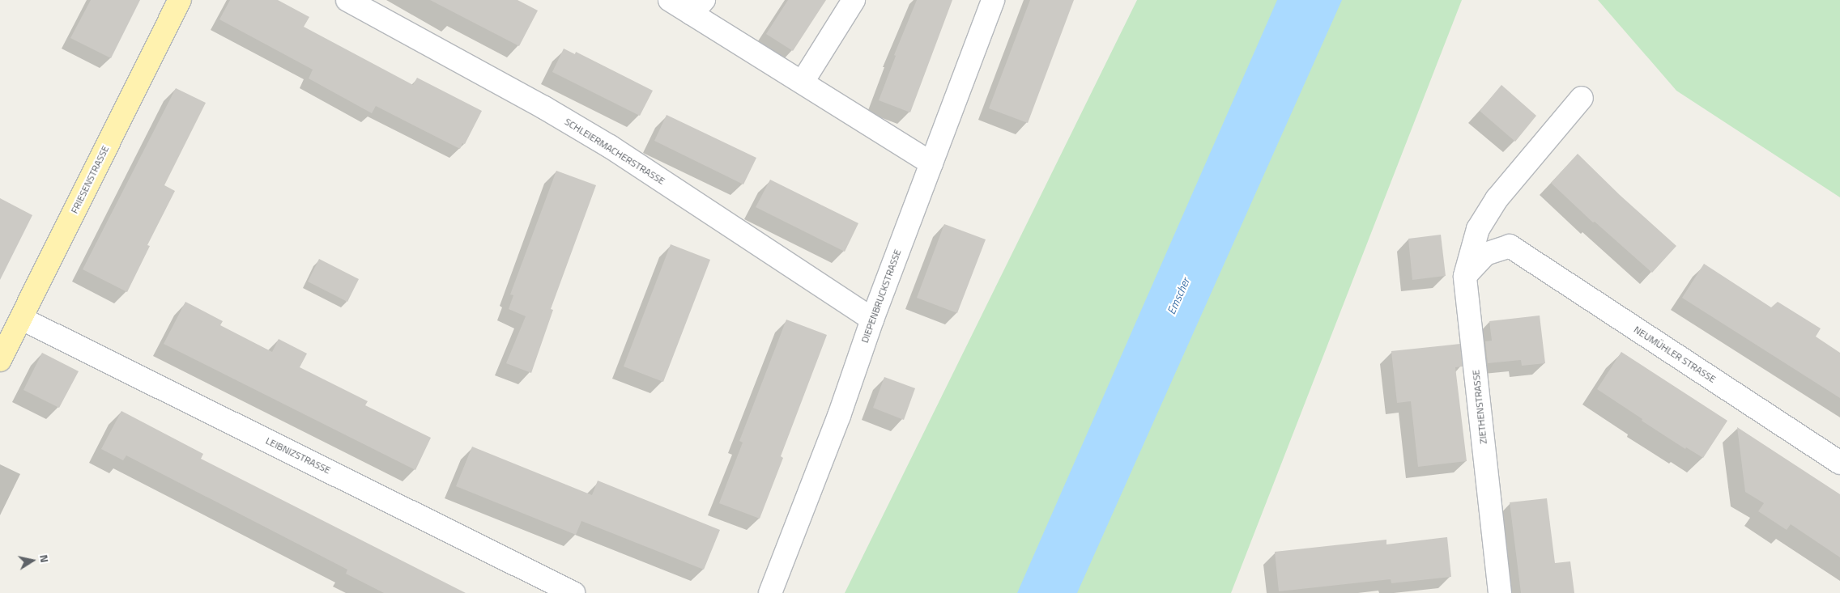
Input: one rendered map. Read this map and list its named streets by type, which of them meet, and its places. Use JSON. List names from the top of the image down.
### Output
{
  "streets": {
    "main road": ["FRIESENSTRASSE"],
    "street": [
      "SCHLEIERMACHERSTRASSE",
      "DIEPENBRUCKSTRASSE",
      "NEUMÜHLER STRASSE",
      "ZIETHENSTRASSE",
      "LEIBNIZSTRASSE"
    ]
  },
  "crossings": [
    ["SCHLEIERMACHERSTRASSE", "DIEPENBRUCKSTRASSE"],
    ["FRIESENSTRASSE", "LEIBNIZSTRASSE"],
    ["NEUMÜHLER STRASSE", "ZIETHENSTRASSE"]
  ],
  "water": ["Emscher"],
  "north": "right"
}
